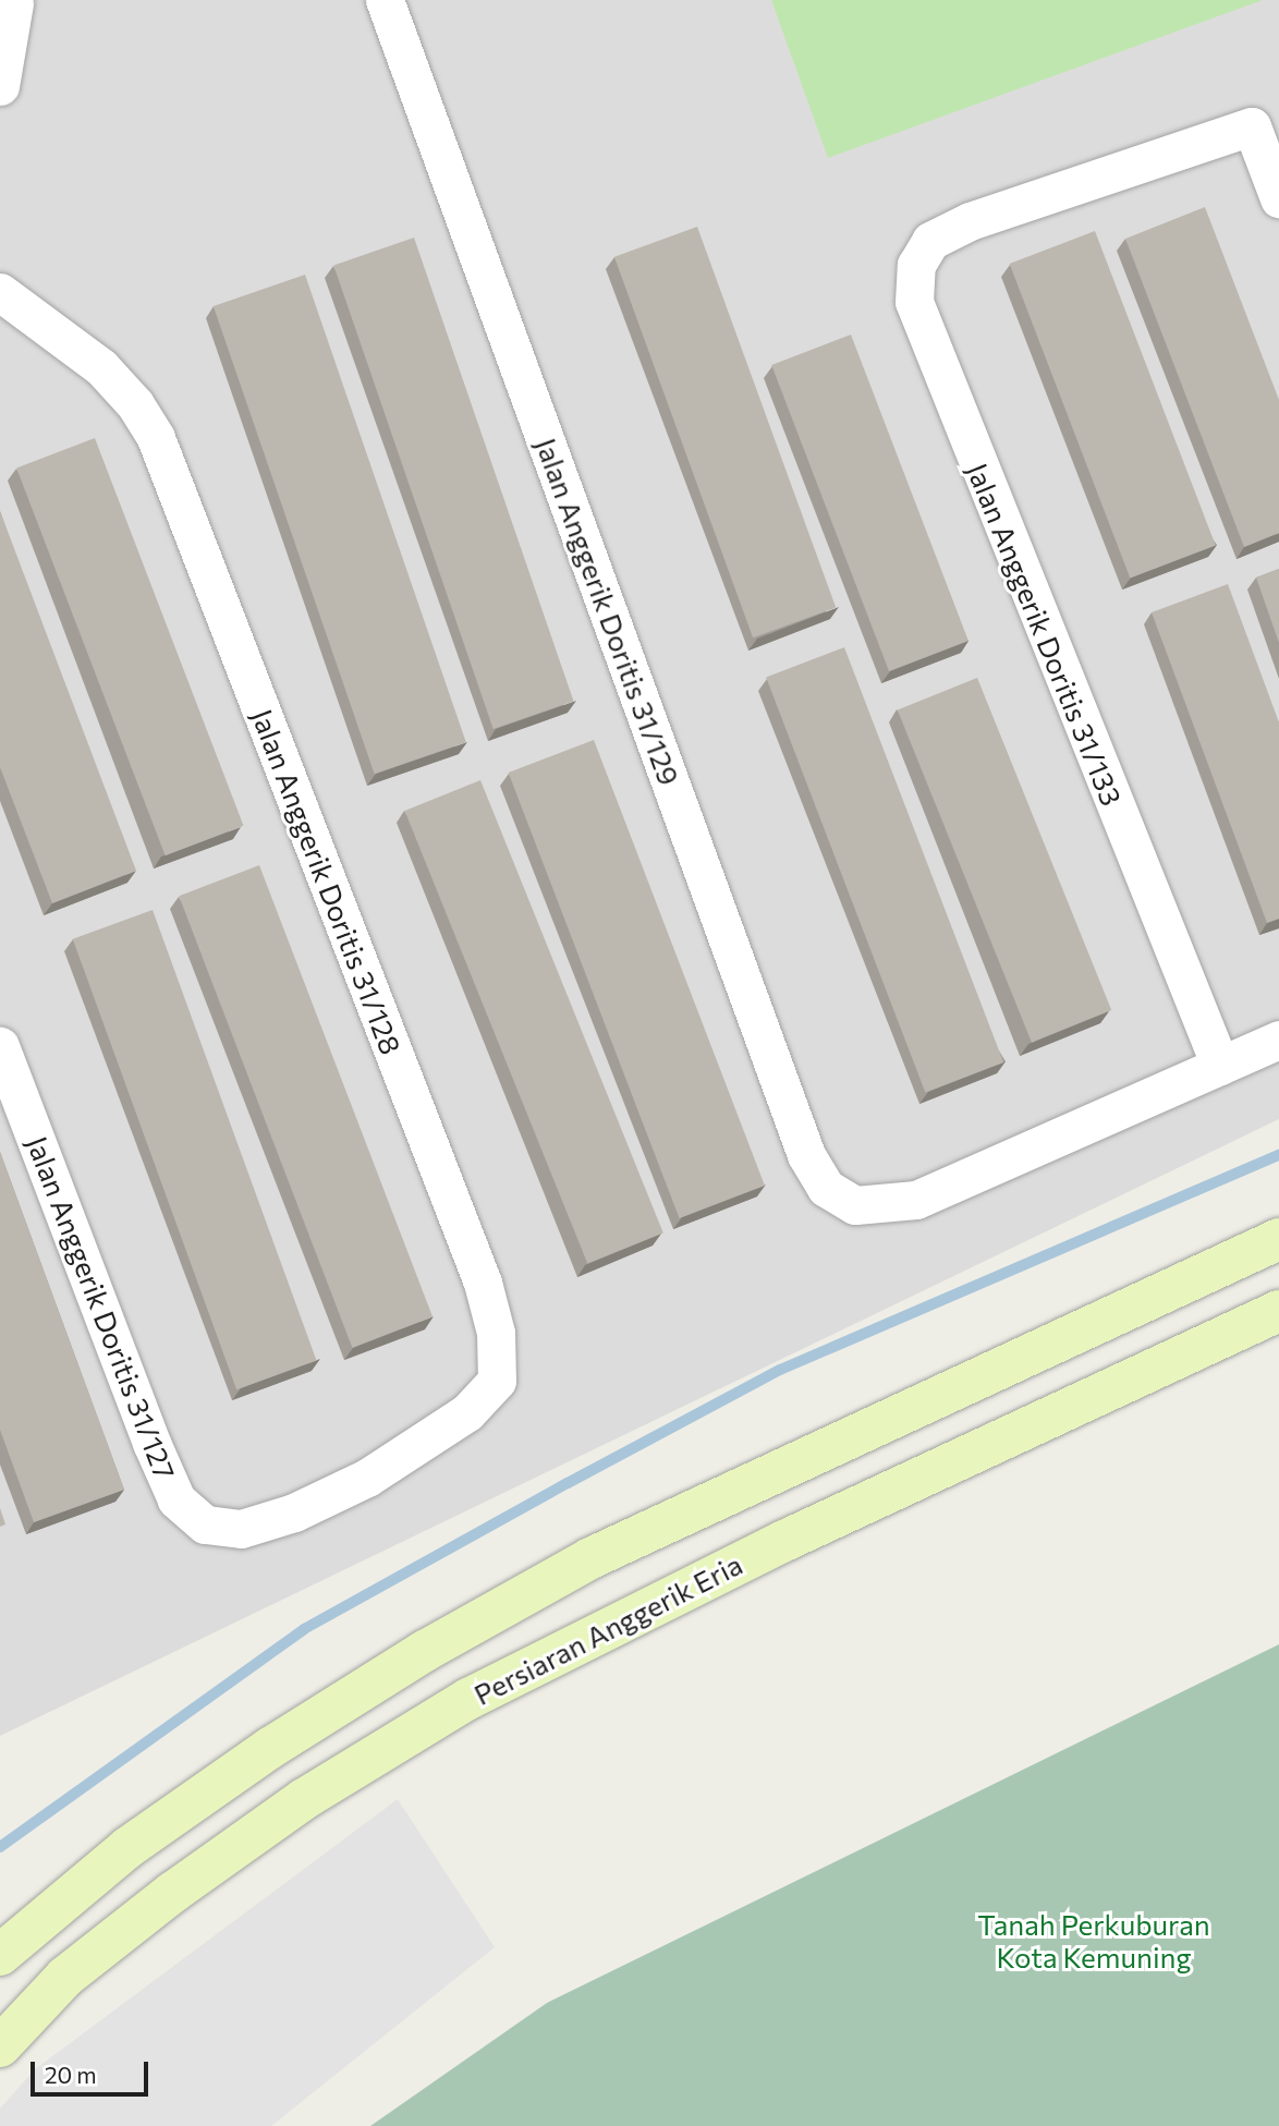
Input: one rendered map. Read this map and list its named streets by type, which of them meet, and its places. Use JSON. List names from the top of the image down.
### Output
{
  "streets": {
    "main road": ["Persiaran Anggerik Eria"],
    "street": [
      "Jalan Anggerik Doritis 31/129",
      "Jalan Anggerik Doritis 31/133",
      "Jalan Anggerik Doritis 31/128",
      "Jalan Anggerik Doritis 31/127"
    ]
  },
  "crossings": [
    ["Jalan Anggerik Doritis 31/129", "Jalan Anggerik Doritis 31/133"],
    ["Jalan Anggerik Doritis 31/128", "Jalan Anggerik Doritis 31/127"]
  ],
  "parks": ["Tanah Perkuburan Kota Kemuning"],
  "scale_bar": "20 m"
}
